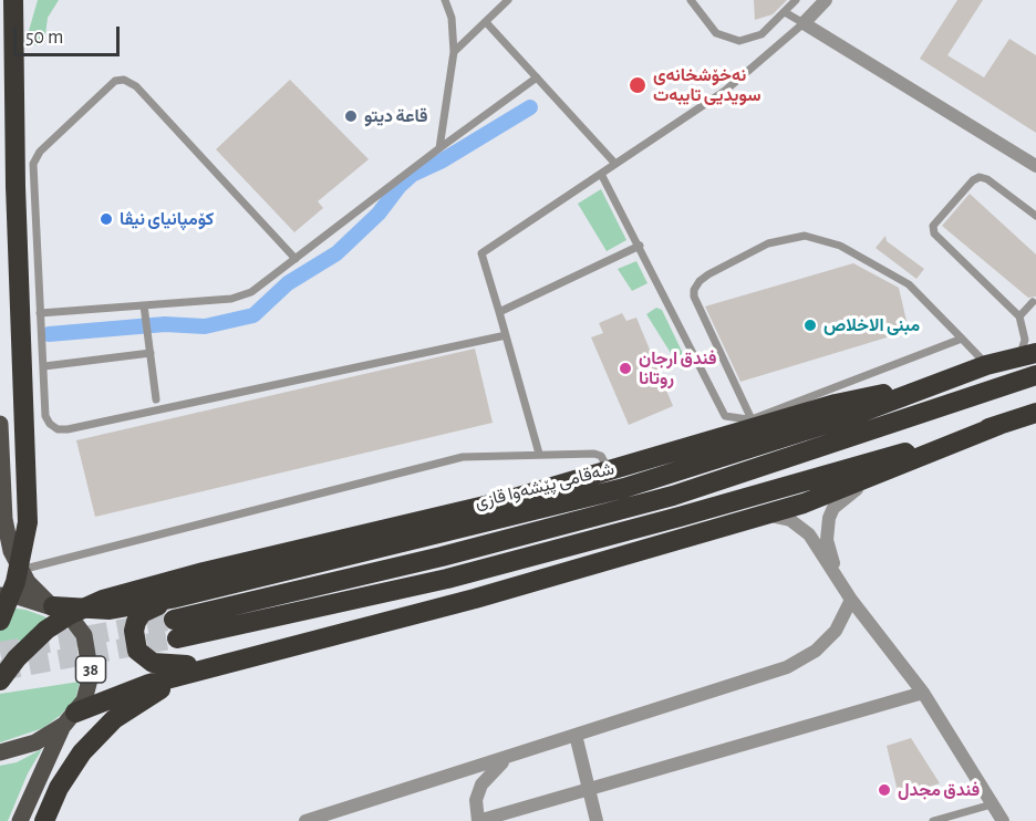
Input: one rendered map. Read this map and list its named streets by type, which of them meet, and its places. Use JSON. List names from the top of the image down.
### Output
{
  "streets": {
    "highway": ["شەقامی پێشەوا قازی"],
    "main road": ["38"]
  },
  "crossings": [
    ["شەقامی پێشەوا قازی", "38"]
  ],
  "places": [
    "نەخۆشخانەی سویدیی تایبەت",
    "قاعة ديتو",
    "کۆمپانیای نیڤا",
    "مبنى الاخلاص",
    "فندق ارجان روتانا",
    "فندق مجدل"
  ],
  "scale_bar": "50 m"
}
